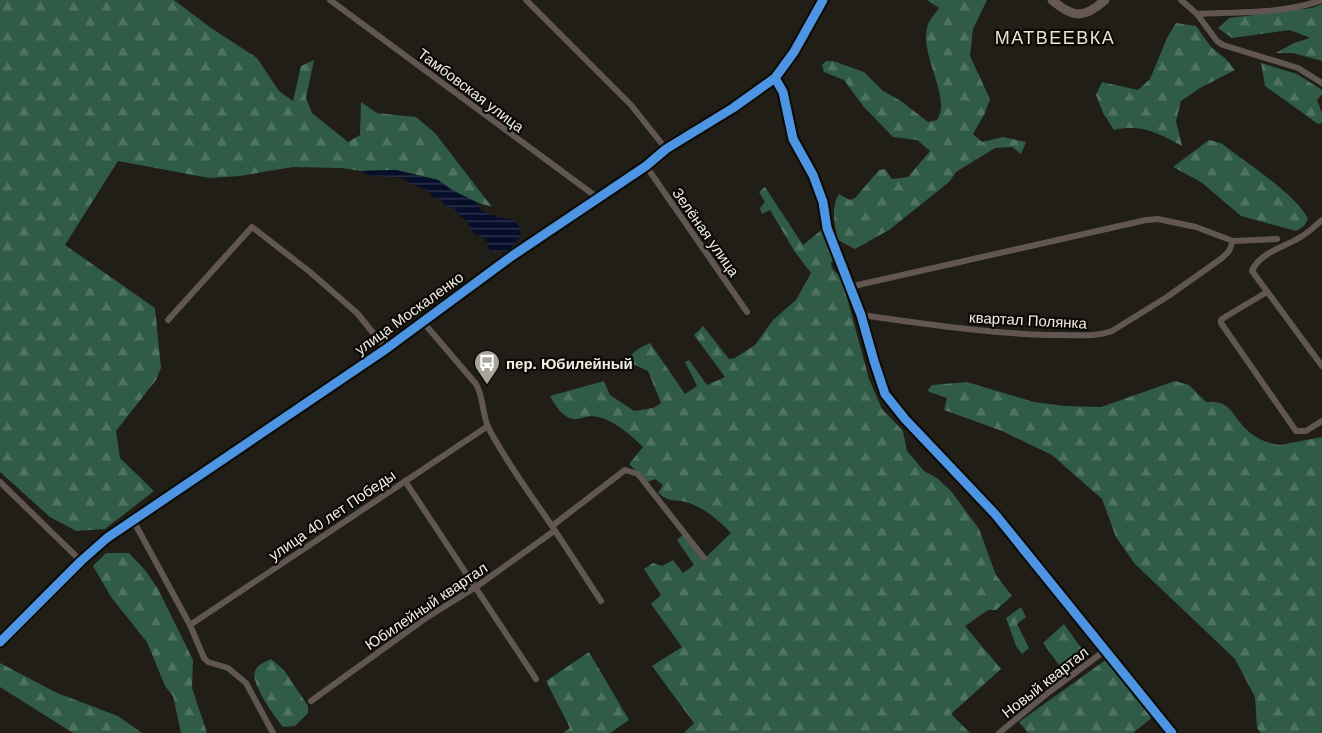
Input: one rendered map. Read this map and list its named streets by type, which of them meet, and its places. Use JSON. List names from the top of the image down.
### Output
{
  "streets": {
    "street": [
      "Тамбовская улица",
      "Зелёная улица",
      "улица Москаленко",
      "квартал Полянка",
      "улица 40 лет Победы",
      "Юбилейный квартал",
      "Новый квартал"
    ]
  },
  "crossings": [
    ["Тамбовская улица", "улица Москаленко"],
    ["Зелёная улица", "улица Москаленко"]
  ],
  "districts": ["МАТВЕЕВКА"],
  "places": {
    "bus stop": ["пер. Юбилейный"]
  }
}
